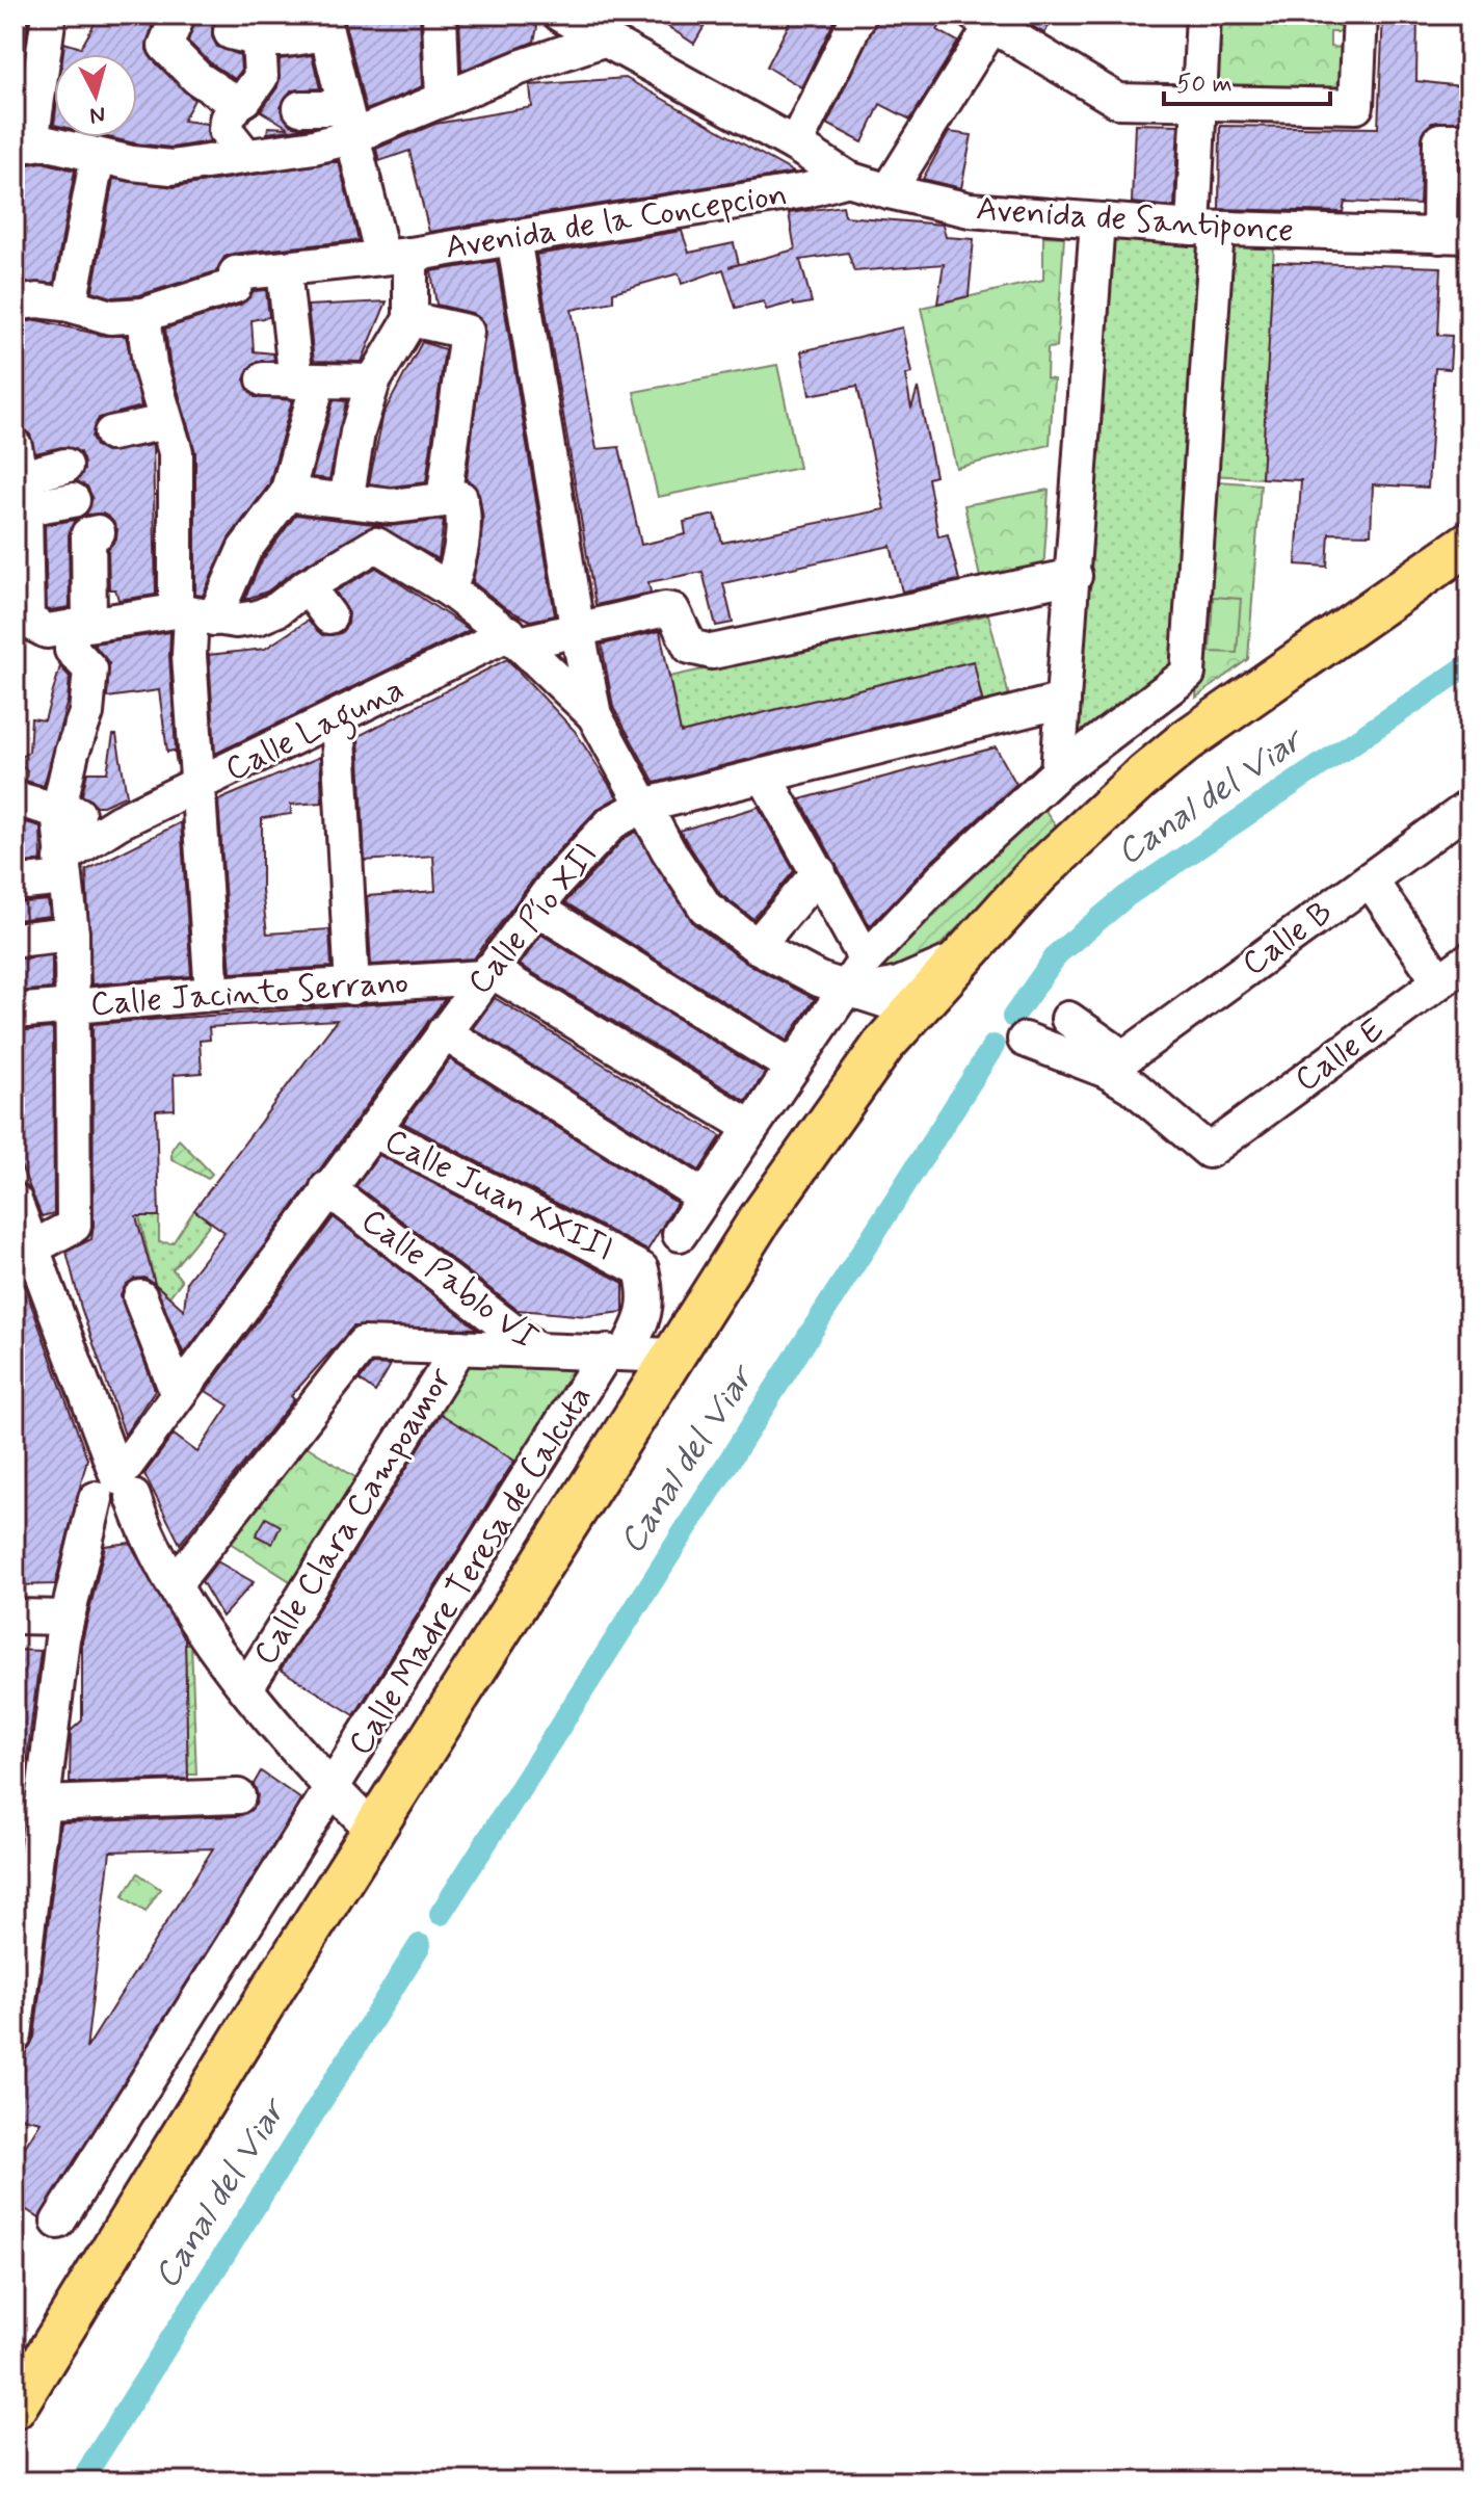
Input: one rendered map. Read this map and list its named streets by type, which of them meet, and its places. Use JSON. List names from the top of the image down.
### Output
{
  "streets": {
    "street": [
      "Avenida de Santiponce",
      "Avenida de la Concepcion",
      "Calle Laguna",
      "Calle Pío XII",
      "Calle B",
      "Calle Jacinto Serrano",
      "Calle E",
      "Calle Juan XXIII",
      "Calle Pablo VI",
      "Calle Clara Campoamor",
      "Calle Madre Teresa de Calcuta"
    ]
  },
  "crossings": [
    ["Avenida de Santiponce", "Avenida de la Concepcion"],
    ["Calle Pío XII", "Calle Jacinto Serrano"],
    ["Calle Pío XII", "Calle Juan XXIII"],
    ["Calle Pío XII", "Calle Pablo VI"],
    ["Calle B", "Calle E"],
    ["Calle Juan XXIII", "Calle Madre Teresa de Calcuta"],
    ["Calle Pablo VI", "Calle Madre Teresa de Calcuta"]
  ],
  "water": ["Canal del Viar"],
  "scale_bar": "50 m",
  "north": "bottom"
}
